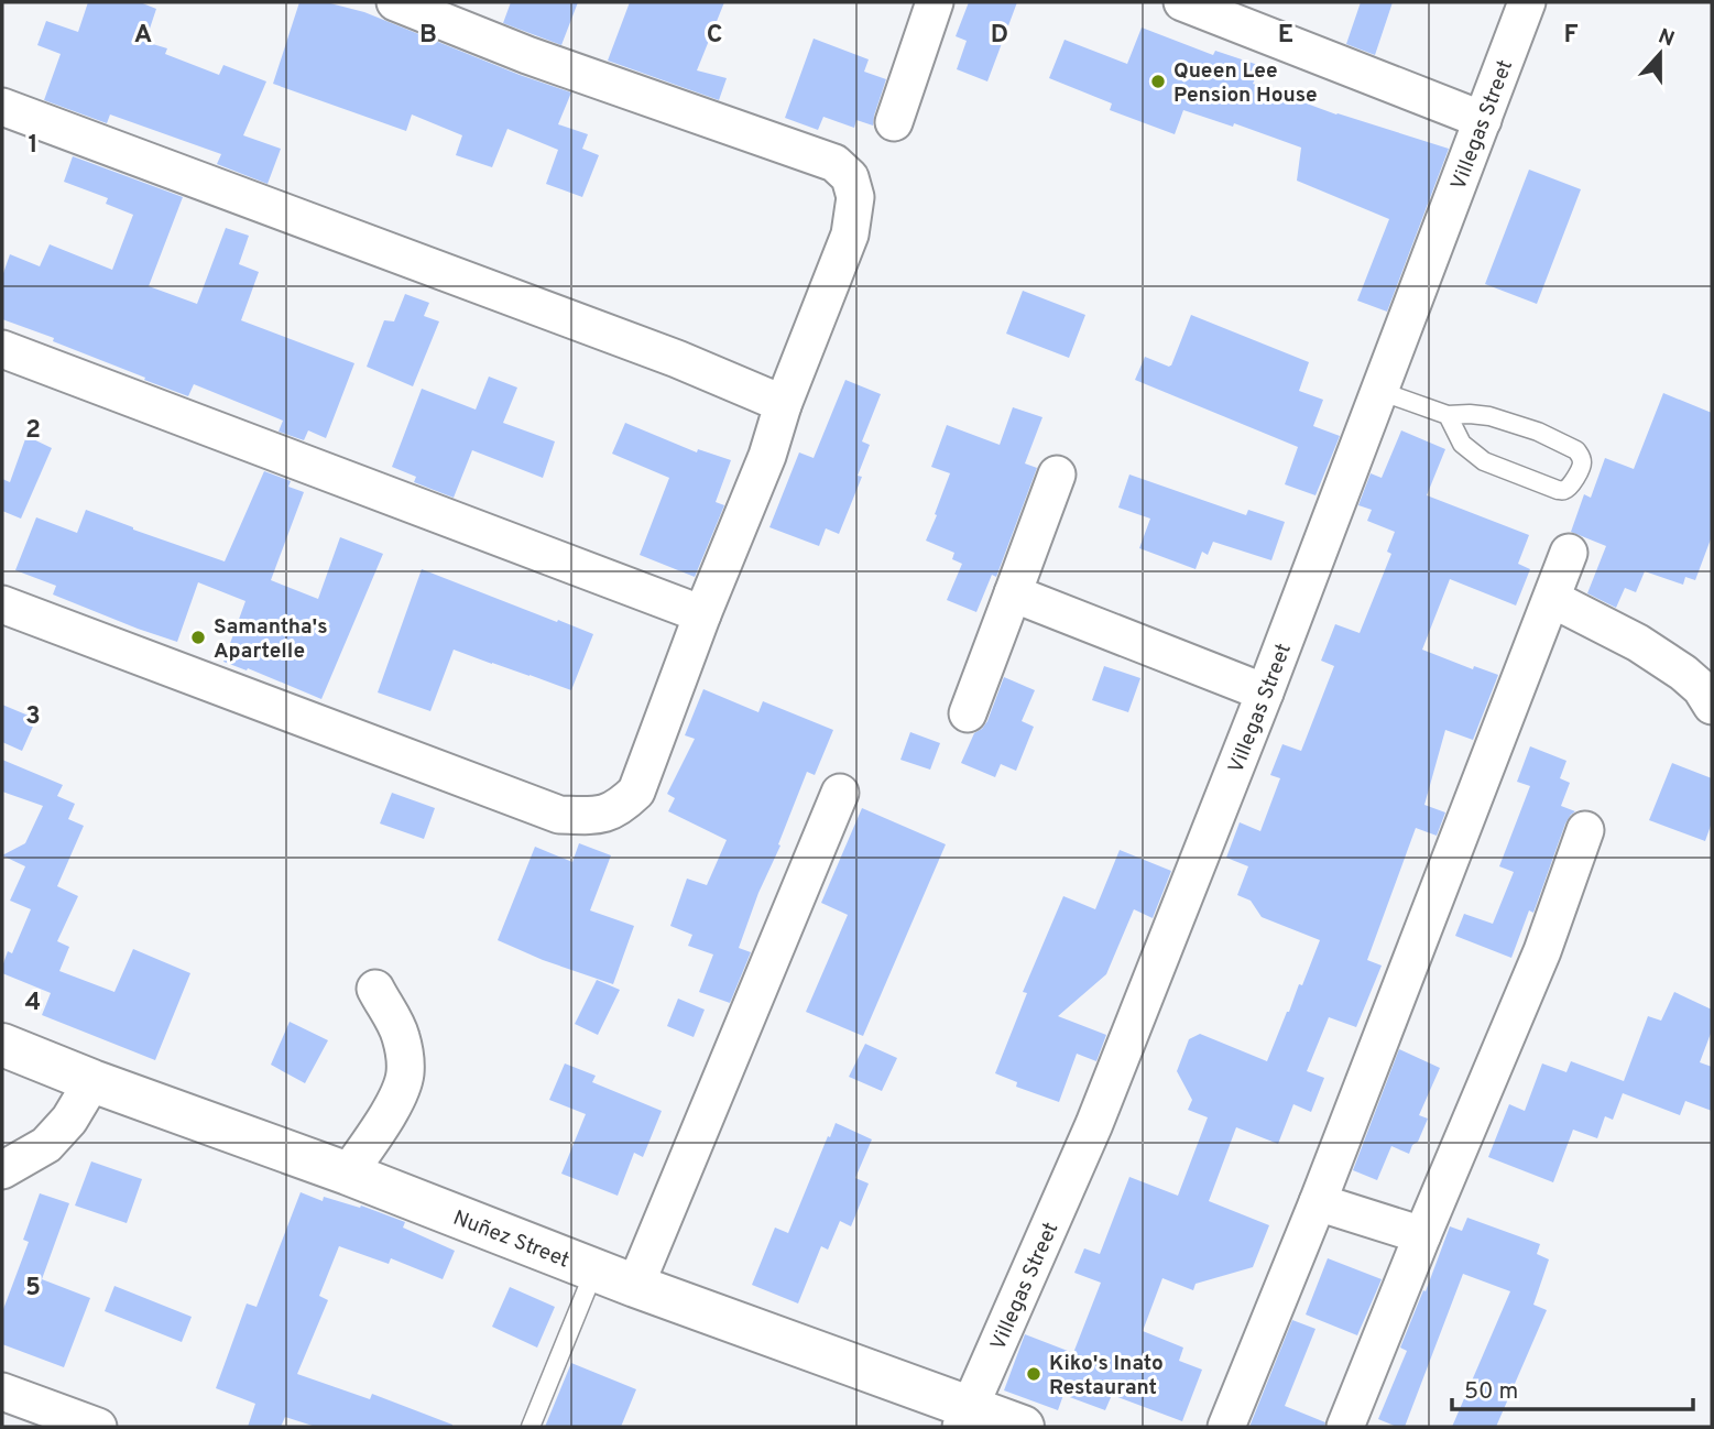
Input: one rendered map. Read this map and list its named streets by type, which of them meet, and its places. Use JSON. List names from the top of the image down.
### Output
{
  "streets": {
    "street": ["Villegas Street", "Nuñez Street"]
  },
  "crossings": [
    ["Villegas Street", "Nuñez Street"]
  ],
  "places": ["Queen Lee Pension House", "Samantha's Apartelle", "Kiko's Inato Restaurant"],
  "scale_bar": "50 m",
  "north": "top",
  "grid": {
    "columns": [
      "A",
      "B",
      "C",
      "D",
      "E",
      "F"
    ],
    "rows": [
      "1",
      "2",
      "3",
      "4",
      "5"
    ]
  }
}
